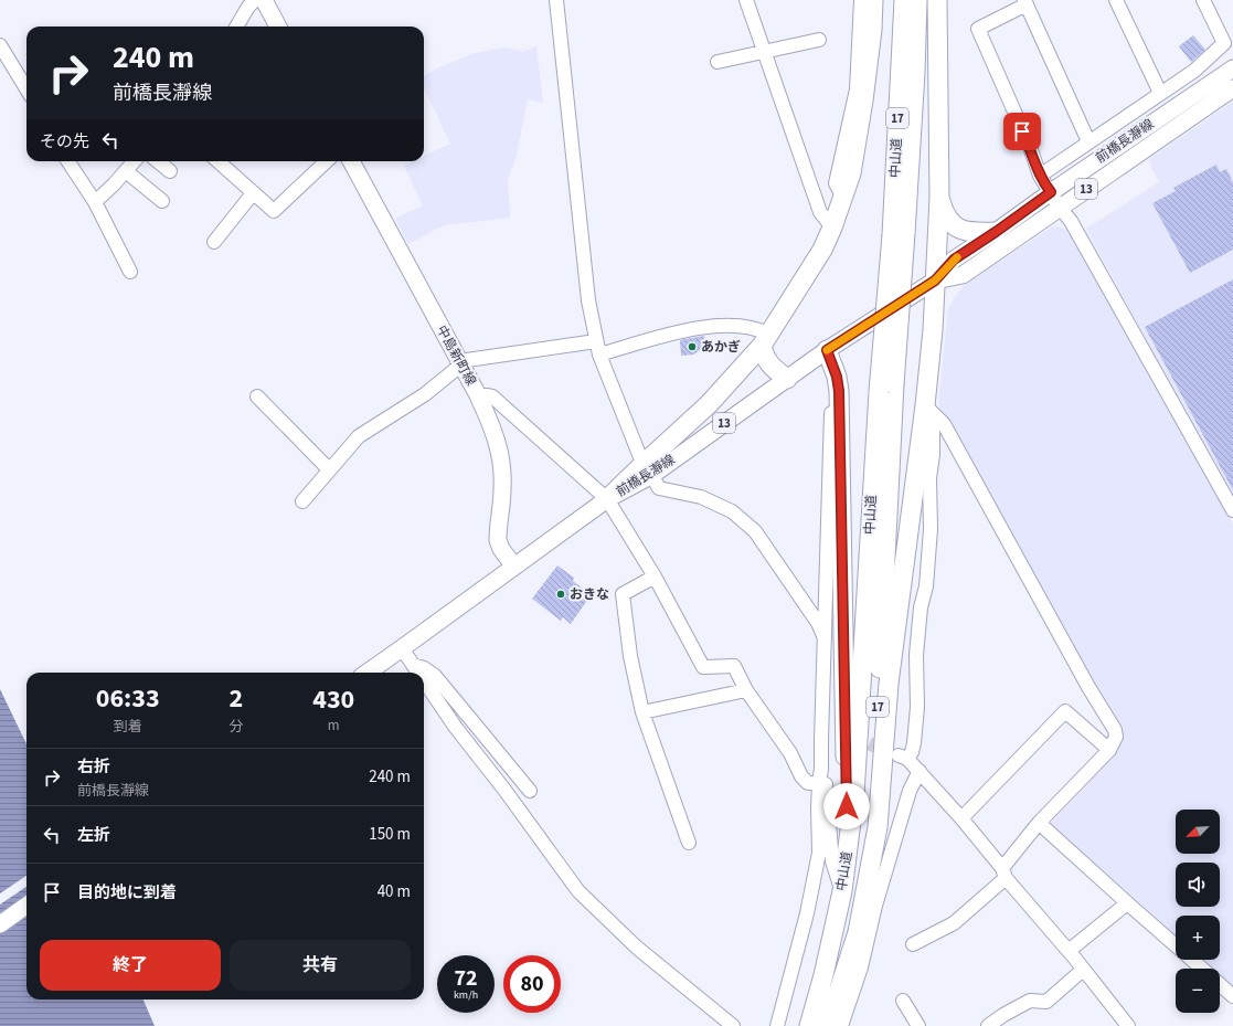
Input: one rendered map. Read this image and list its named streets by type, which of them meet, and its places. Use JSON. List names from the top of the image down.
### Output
{
  "streets": {
    "highway": ["17", "中山道"],
    "main road": ["前橋長瀞線", "13", "中島新町線"]
  },
  "crossings": [
    ["17", "前橋長瀞線"],
    ["17", "中山道"],
    ["前橋長瀞線", "中島新町線"]
  ],
  "places": ["あかぎ", "おきな"],
  "north": "bottom left",
  "page": {
    "turn": ["240 m", "前橋長瀞線"],
    "then": "その先",
    "eta": [
      "06:33",
      "到着",
      "2",
      "分",
      "430",
      "m"
    ],
    "list": [
      {
        "name": "右折",
        "note": "前橋長瀞線",
        "value": "240 m"
      },
      {
        "name": "左折",
        "value": "150 m"
      },
      {
        "name": "目的地に到着",
        "value": "40 m"
      }
    ],
    "map_buttons": ["+", "−"],
    "buttons": ["終了", "共有"],
    "speed": "72 km/h",
    "limit": "80"
  }
}
